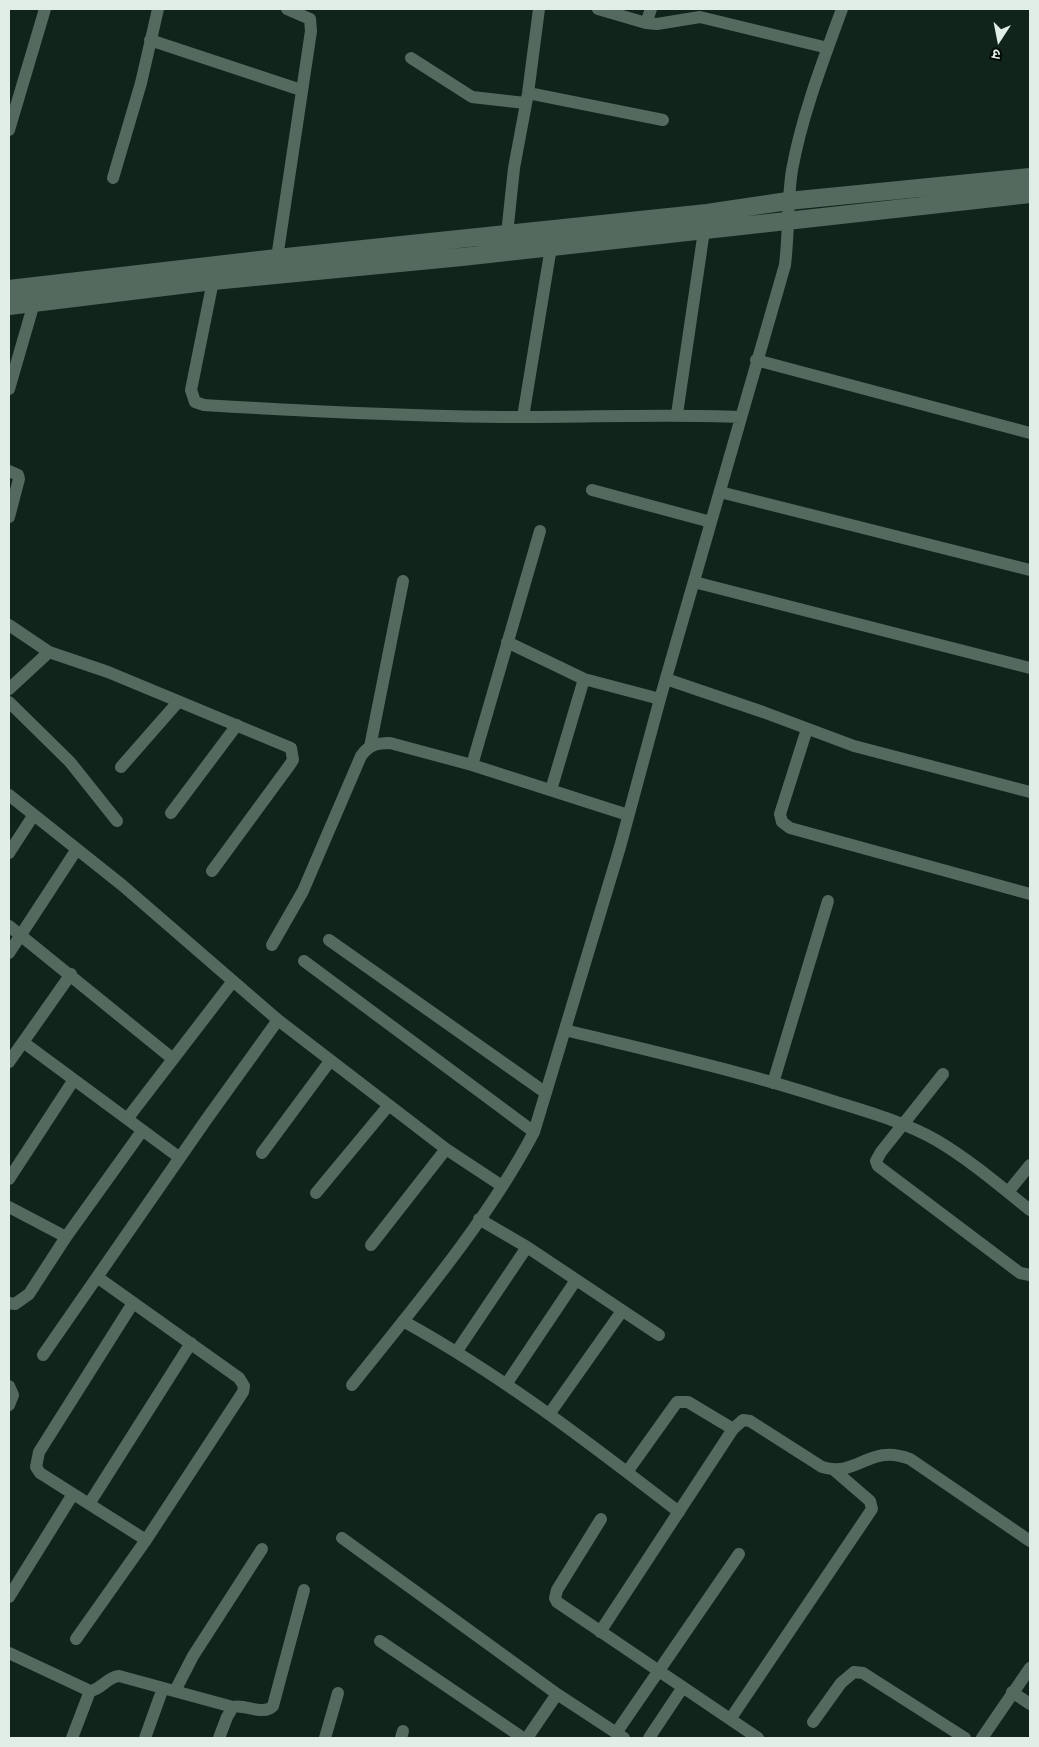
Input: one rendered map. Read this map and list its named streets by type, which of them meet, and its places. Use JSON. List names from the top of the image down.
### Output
{
  "north": "bottom"
}
